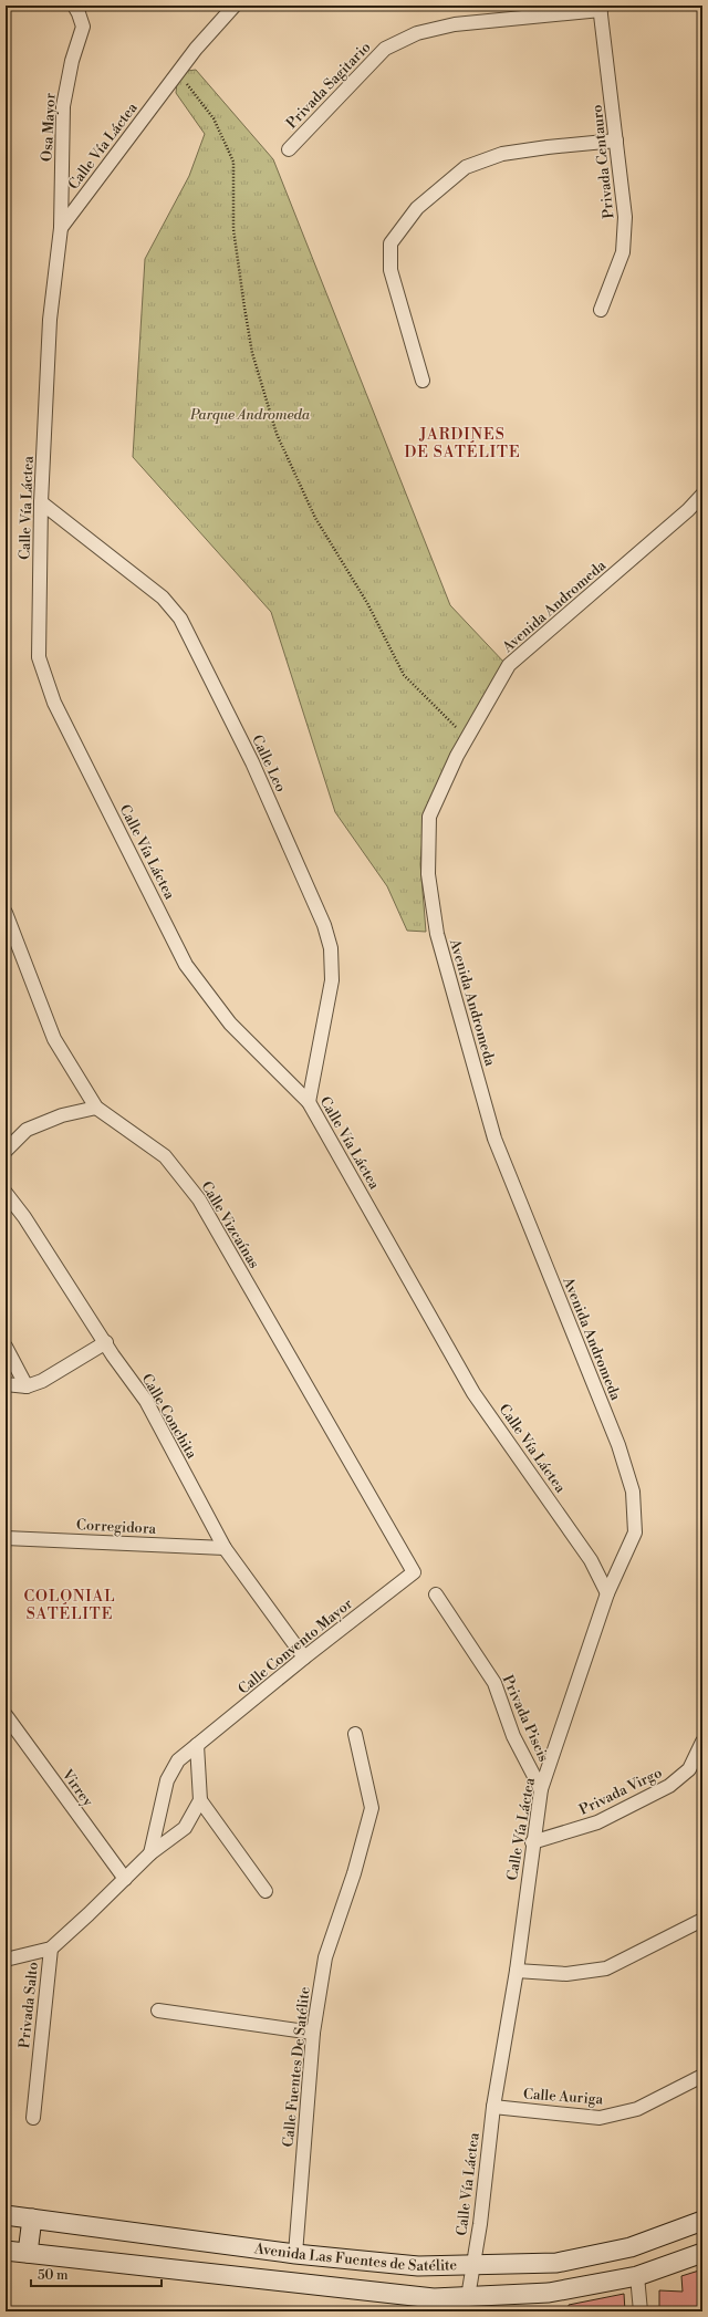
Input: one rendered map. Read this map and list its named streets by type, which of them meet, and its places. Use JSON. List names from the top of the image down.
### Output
{
  "streets": {
    "main road": ["Avenida Las Fuentes de Satélite"],
    "street": [
      "Privada Sagitario",
      "Osa Mayor",
      "Calle Vía Láctea",
      "Privada Centauro",
      "Avenida Andromeda",
      "Calle Leo",
      "Calle Vizcaínas",
      "Calle Conchita",
      "Corregidora",
      "Calle Convento Mayor",
      "Privada Piscis",
      "Virrey",
      "Privada Virgo",
      "Privada Salto",
      "Calle Fuentes De Satélite",
      "Calle Auriga"
    ]
  },
  "crossings": [
    ["Privada Sagitario", "Privada Centauro"],
    ["Osa Mayor", "Calle Vía Láctea"],
    ["Calle Vía Láctea", "Avenida Andromeda"],
    ["Calle Vía Láctea", "Calle Leo"],
    ["Calle Vía Láctea", "Privada Piscis"],
    ["Calle Vía Láctea", "Privada Virgo"],
    ["Calle Vía Láctea", "Calle Auriga"],
    ["Calle Vía Láctea", "Avenida Las Fuentes de Satélite"],
    ["Calle Vizcaínas", "Calle Convento Mayor"],
    ["Calle Conchita", "Corregidora"],
    ["Calle Conchita", "Calle Convento Mayor"],
    ["Calle Fuentes De Satélite", "Avenida Las Fuentes de Satélite"]
  ],
  "districts": ["JARDINES DE SATÉLITE", "COLONIAL SATÉLITE"],
  "parks": ["Parque Andromeda"],
  "scale_bar": "50 m"
}
